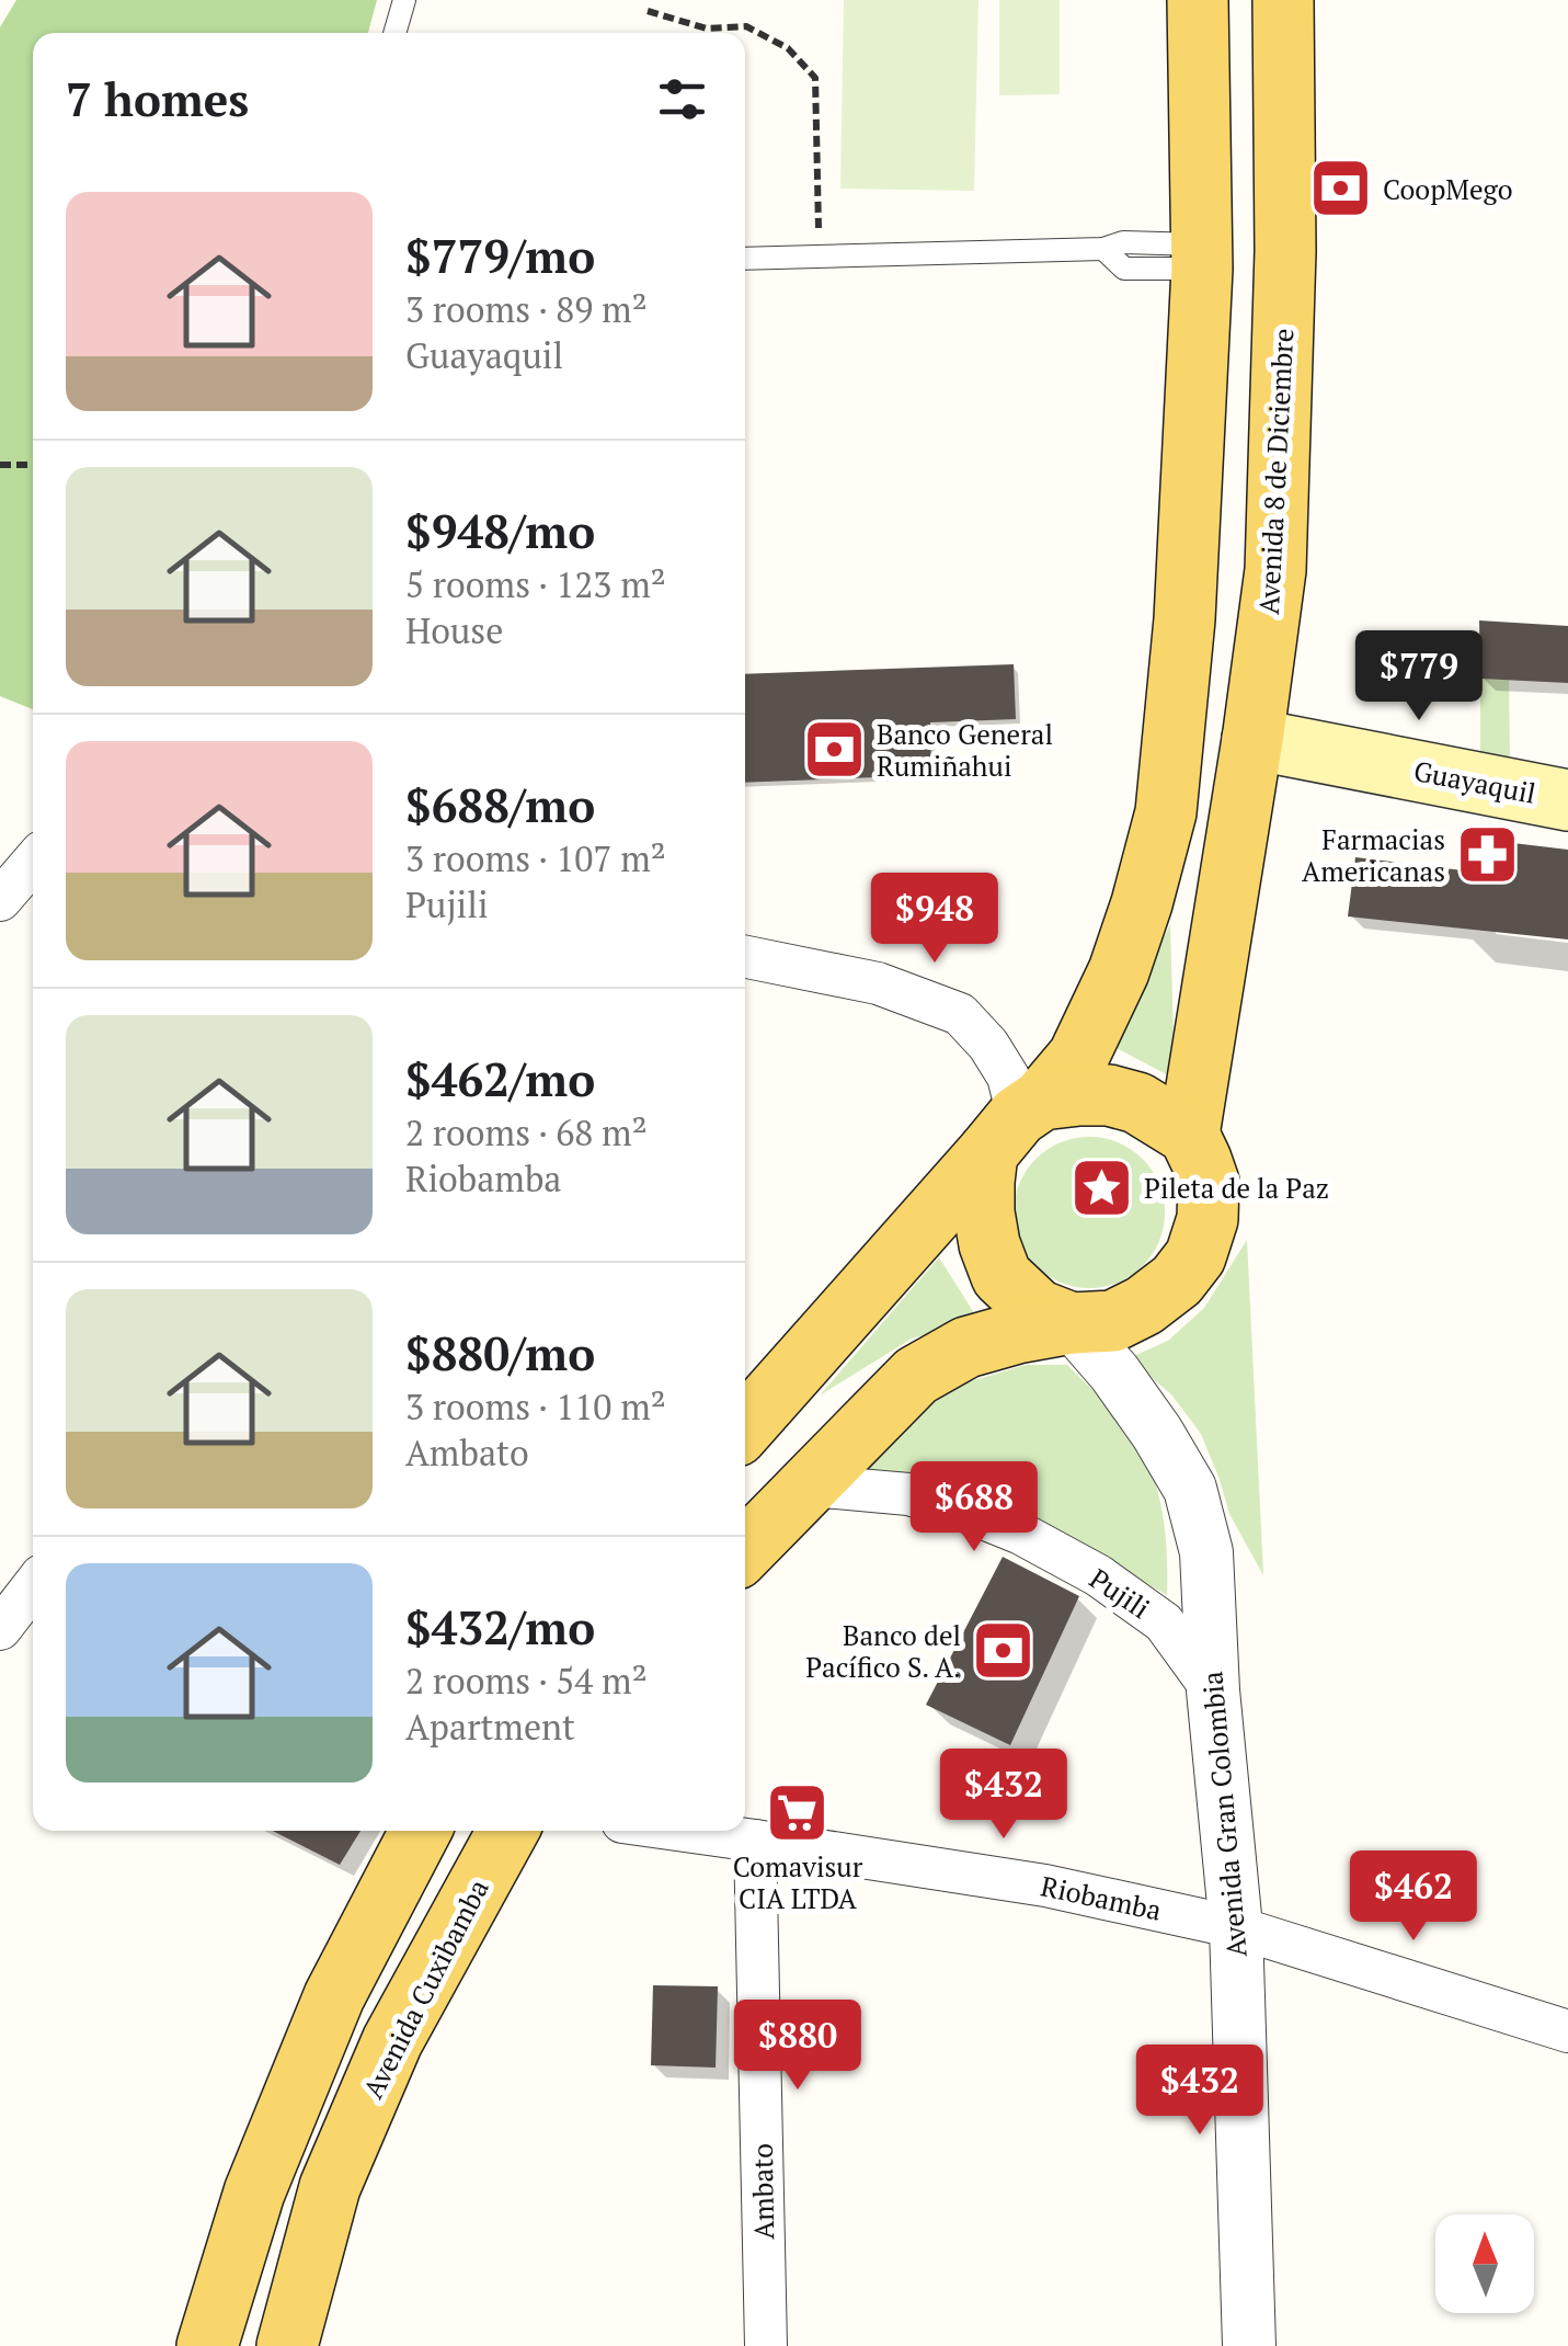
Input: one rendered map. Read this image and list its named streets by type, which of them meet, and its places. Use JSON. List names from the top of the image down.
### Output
{
  "streets": {
    "main road": ["Avenida 8 de Diciembre", "Guayaquil", "Avenida Cuxibamba"],
    "street": [
      "Pujili",
      "Avenida Gran Colombia",
      "Riobamba",
      "Ambato"
    ]
  },
  "crossings": [
    ["Avenida 8 de Diciembre", "Guayaquil"],
    ["Avenida 8 de Diciembre", "Avenida Gran Colombia"],
    ["Pujili", "Avenida Gran Colombia"],
    ["Avenida Gran Colombia", "Riobamba"],
    ["Riobamba", "Ambato"]
  ],
  "places": {
    "bank": ["CoopMego", "Banco General Rumiñahui", "Banco del Pacífico S. A."],
    "pharmacy": ["Farmacias Americanas"],
    "place": ["Pileta de la Paz"],
    "supermarket": ["Comavisur CIA LTDA"]
  },
  "north": "top",
  "page": {
    "heading": "7 homes",
    "list": [
      {
        "name": "$779/mo",
        "note": "3 rooms · 89 m² · Guayaquil"
      },
      {
        "name": "$948/mo",
        "note": "5 rooms · 123 m² · House"
      },
      {
        "name": "$688/mo",
        "note": "3 rooms · 107 m² · Pujili"
      },
      {
        "name": "$462/mo",
        "note": "2 rooms · 68 m² · Riobamba"
      },
      {
        "name": "$880/mo",
        "note": "3 rooms · 110 m² · Ambato"
      },
      {
        "name": "$432/mo",
        "note": "2 rooms · 54 m² · Apartment"
      }
    ],
    "price": [
      "$779",
      "$948",
      "$688",
      "$432",
      "$462",
      "$880",
      "$432"
    ]
  }
}
